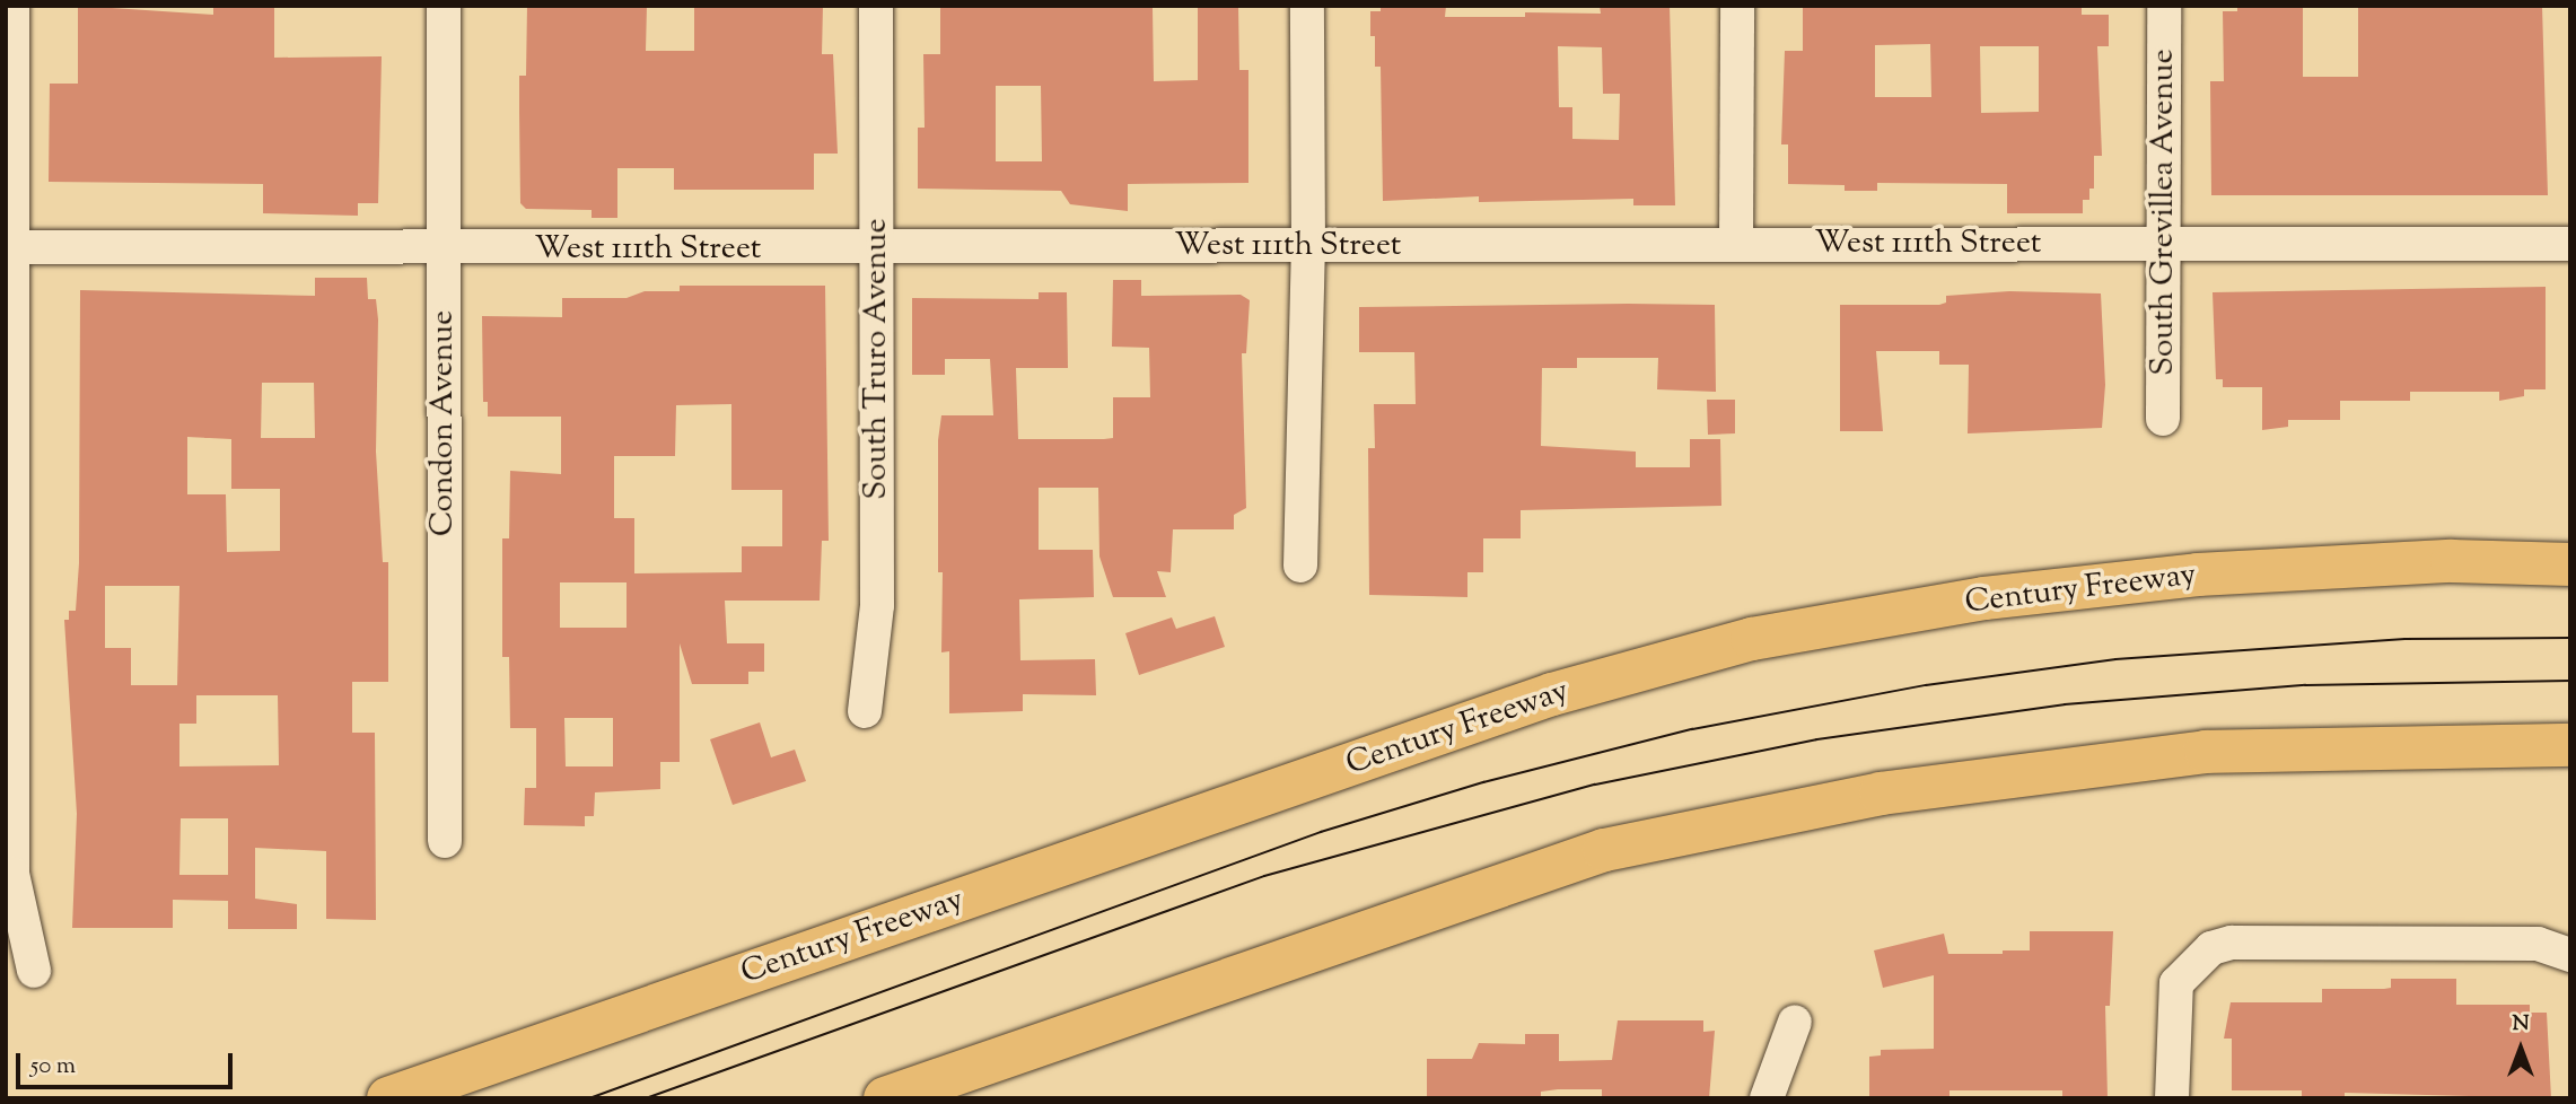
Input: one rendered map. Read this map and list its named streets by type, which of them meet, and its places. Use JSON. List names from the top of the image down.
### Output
{
  "streets": {
    "highway": ["Century Freeway"],
    "street": [
      "South Grevillea Avenue",
      "West 111th Street",
      "South Truro Avenue",
      "Condon Avenue"
    ]
  },
  "crossings": [
    ["South Grevillea Avenue", "West 111th Street"],
    ["West 111th Street", "South Truro Avenue"],
    ["West 111th Street", "Condon Avenue"]
  ],
  "scale_bar": "50 m",
  "north": "top"
}
